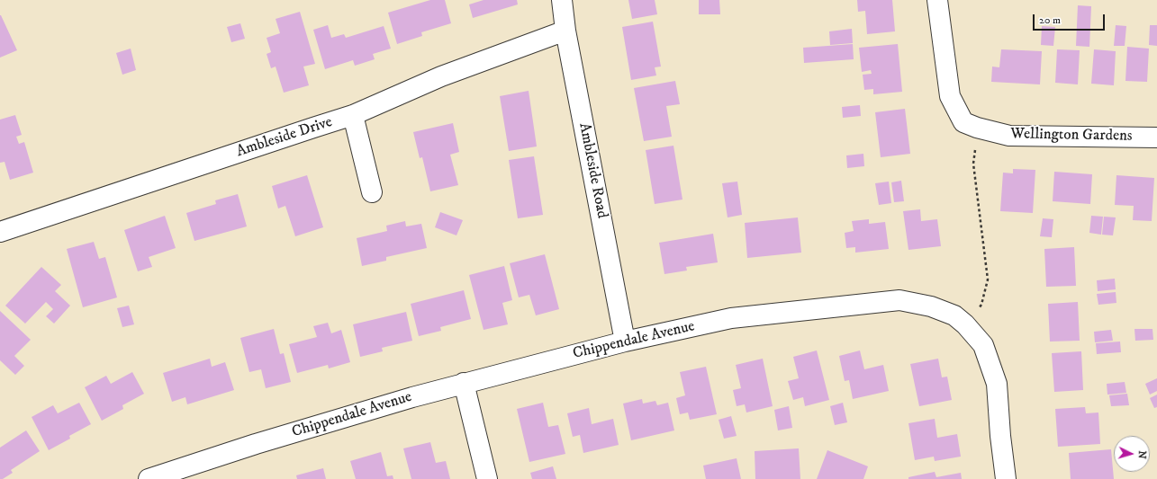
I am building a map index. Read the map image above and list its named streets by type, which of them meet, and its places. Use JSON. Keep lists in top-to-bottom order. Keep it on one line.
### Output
{"streets":{"street":["Wellington Gardens","Ambleside Drive","Ambleside Road","Chippendale Avenue"]},"crossings":[["Ambleside Drive","Ambleside Road"],["Ambleside Road","Chippendale Avenue"]],"scale_bar":"20 m","north":"right"}
